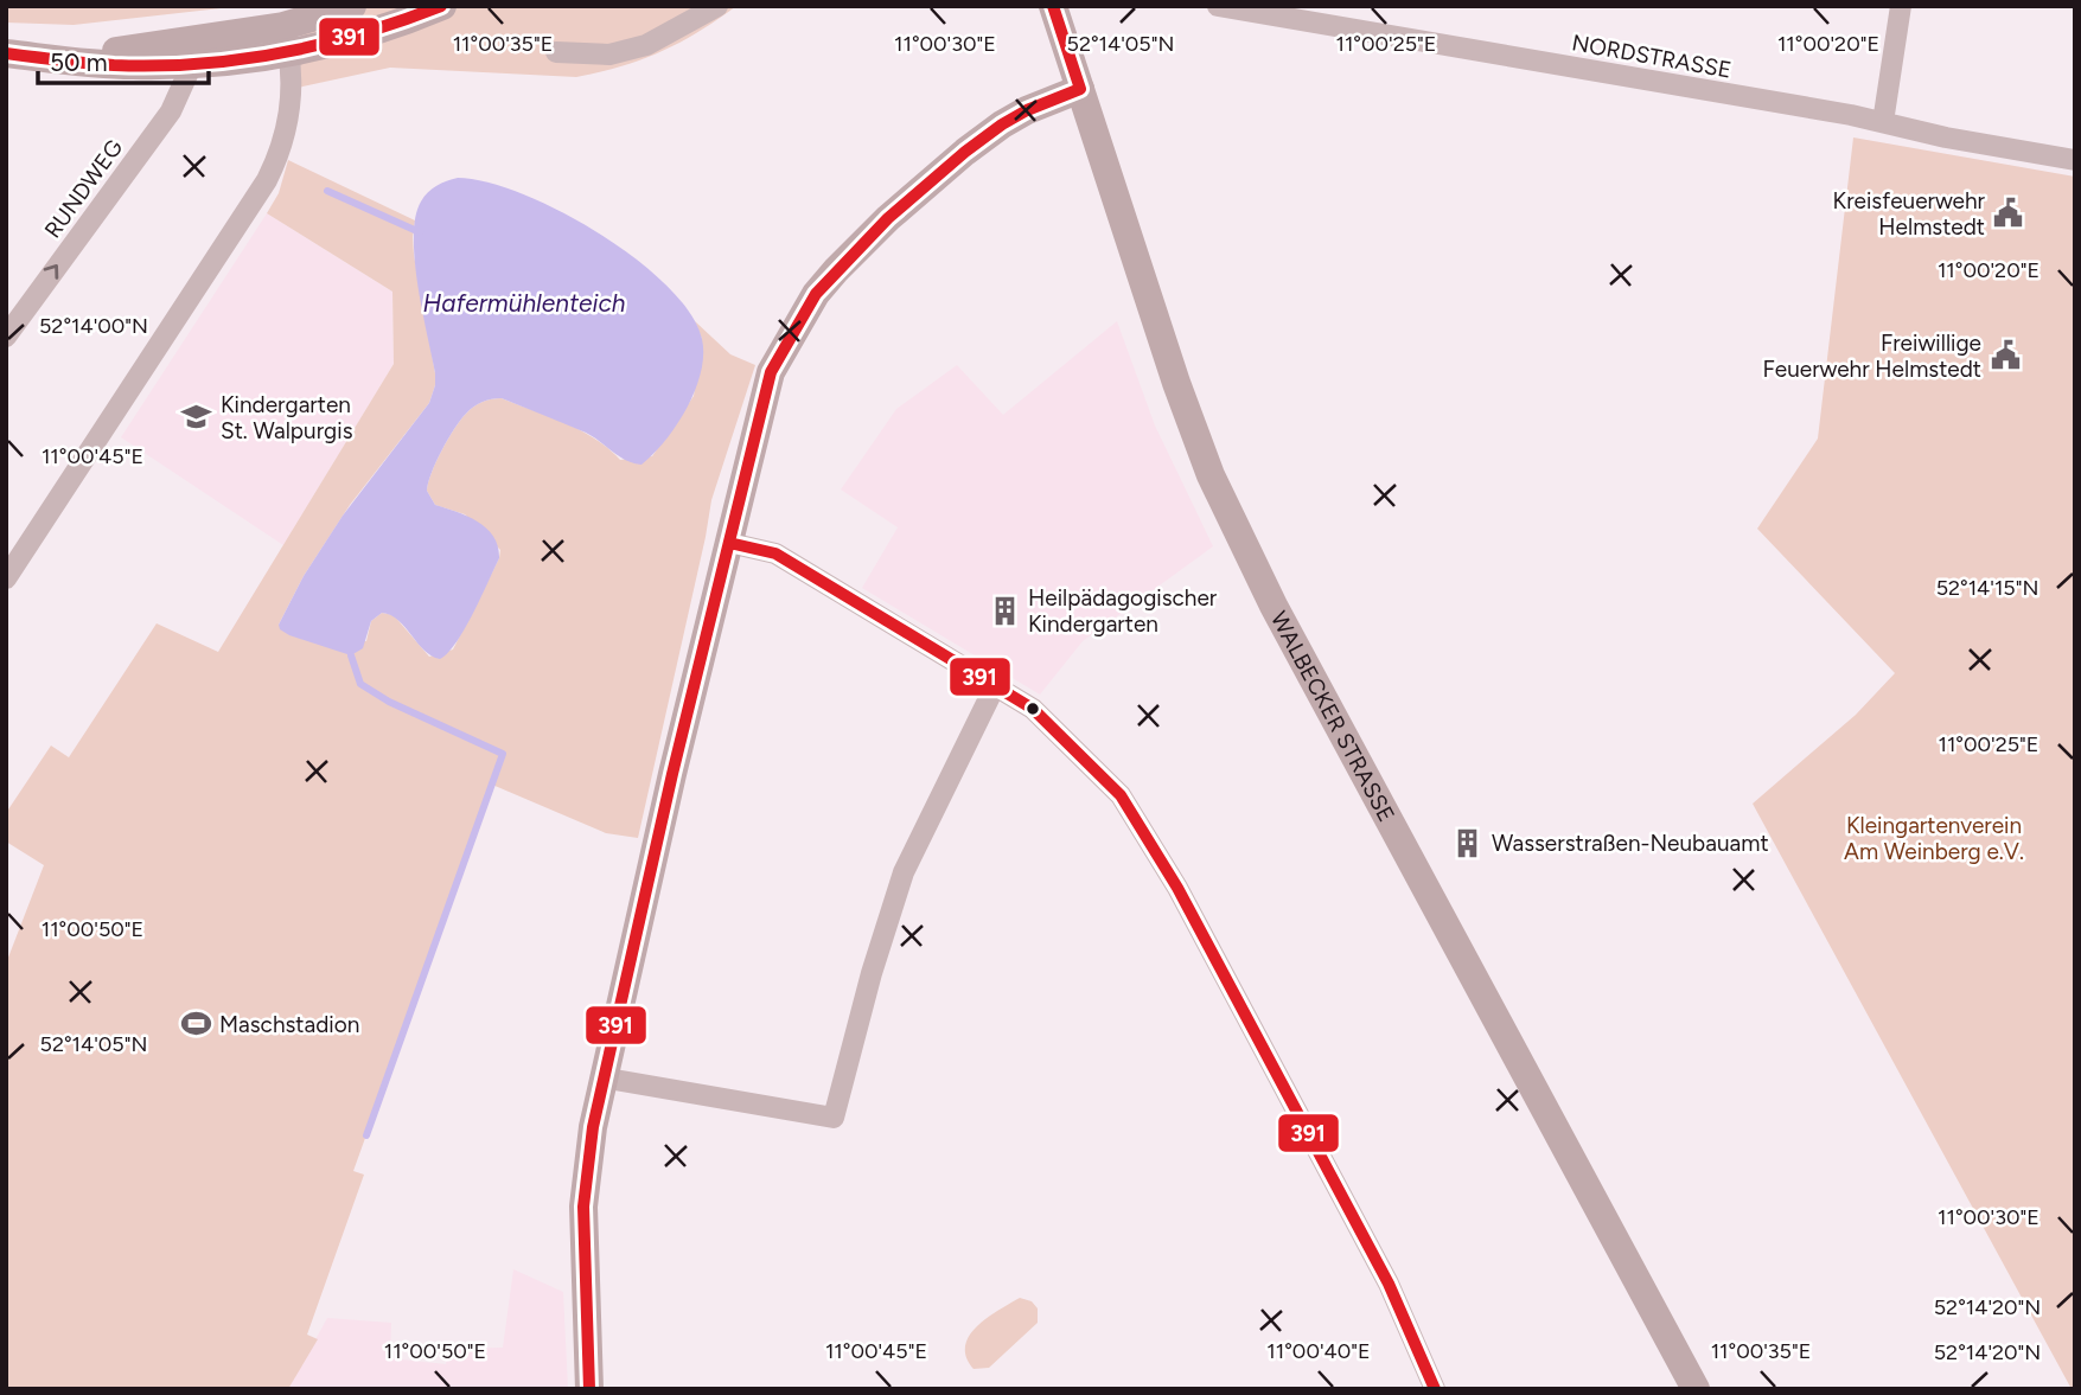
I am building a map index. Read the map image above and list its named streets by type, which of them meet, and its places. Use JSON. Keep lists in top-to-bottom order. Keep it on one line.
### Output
{"streets":{"main road":["WALBECKER STRASSE"],"street":["NORDSTRASSE","RUNDWEG"]},"water":["Hafermühlenteich"],"parks":["Kleingartenverein Am Weinberg e.V."],"places":{"public building":["Kreisfeuerwehr Helmstedt","Freiwillige Feuerwehr Helmstedt"],"school or university":["Kindergarten St. Walpurgis"],"building":["Heilpädagogischer Kindergarten","Wasserstraßen-Neubauamt"],"sports":["Maschstadion"]},"lines":["transit line 391"],"scale_bar":"50 m","coordinates":["52°14'05\"N","11°00'35\"E","11°00'30\"E","11°00'25\"E","11°00'20\"E","52°14'00\"N","11°00'45\"E","52°14'15\"N","11°00'50\"E","52°14'20\"N","11°00'40\"E"]}
